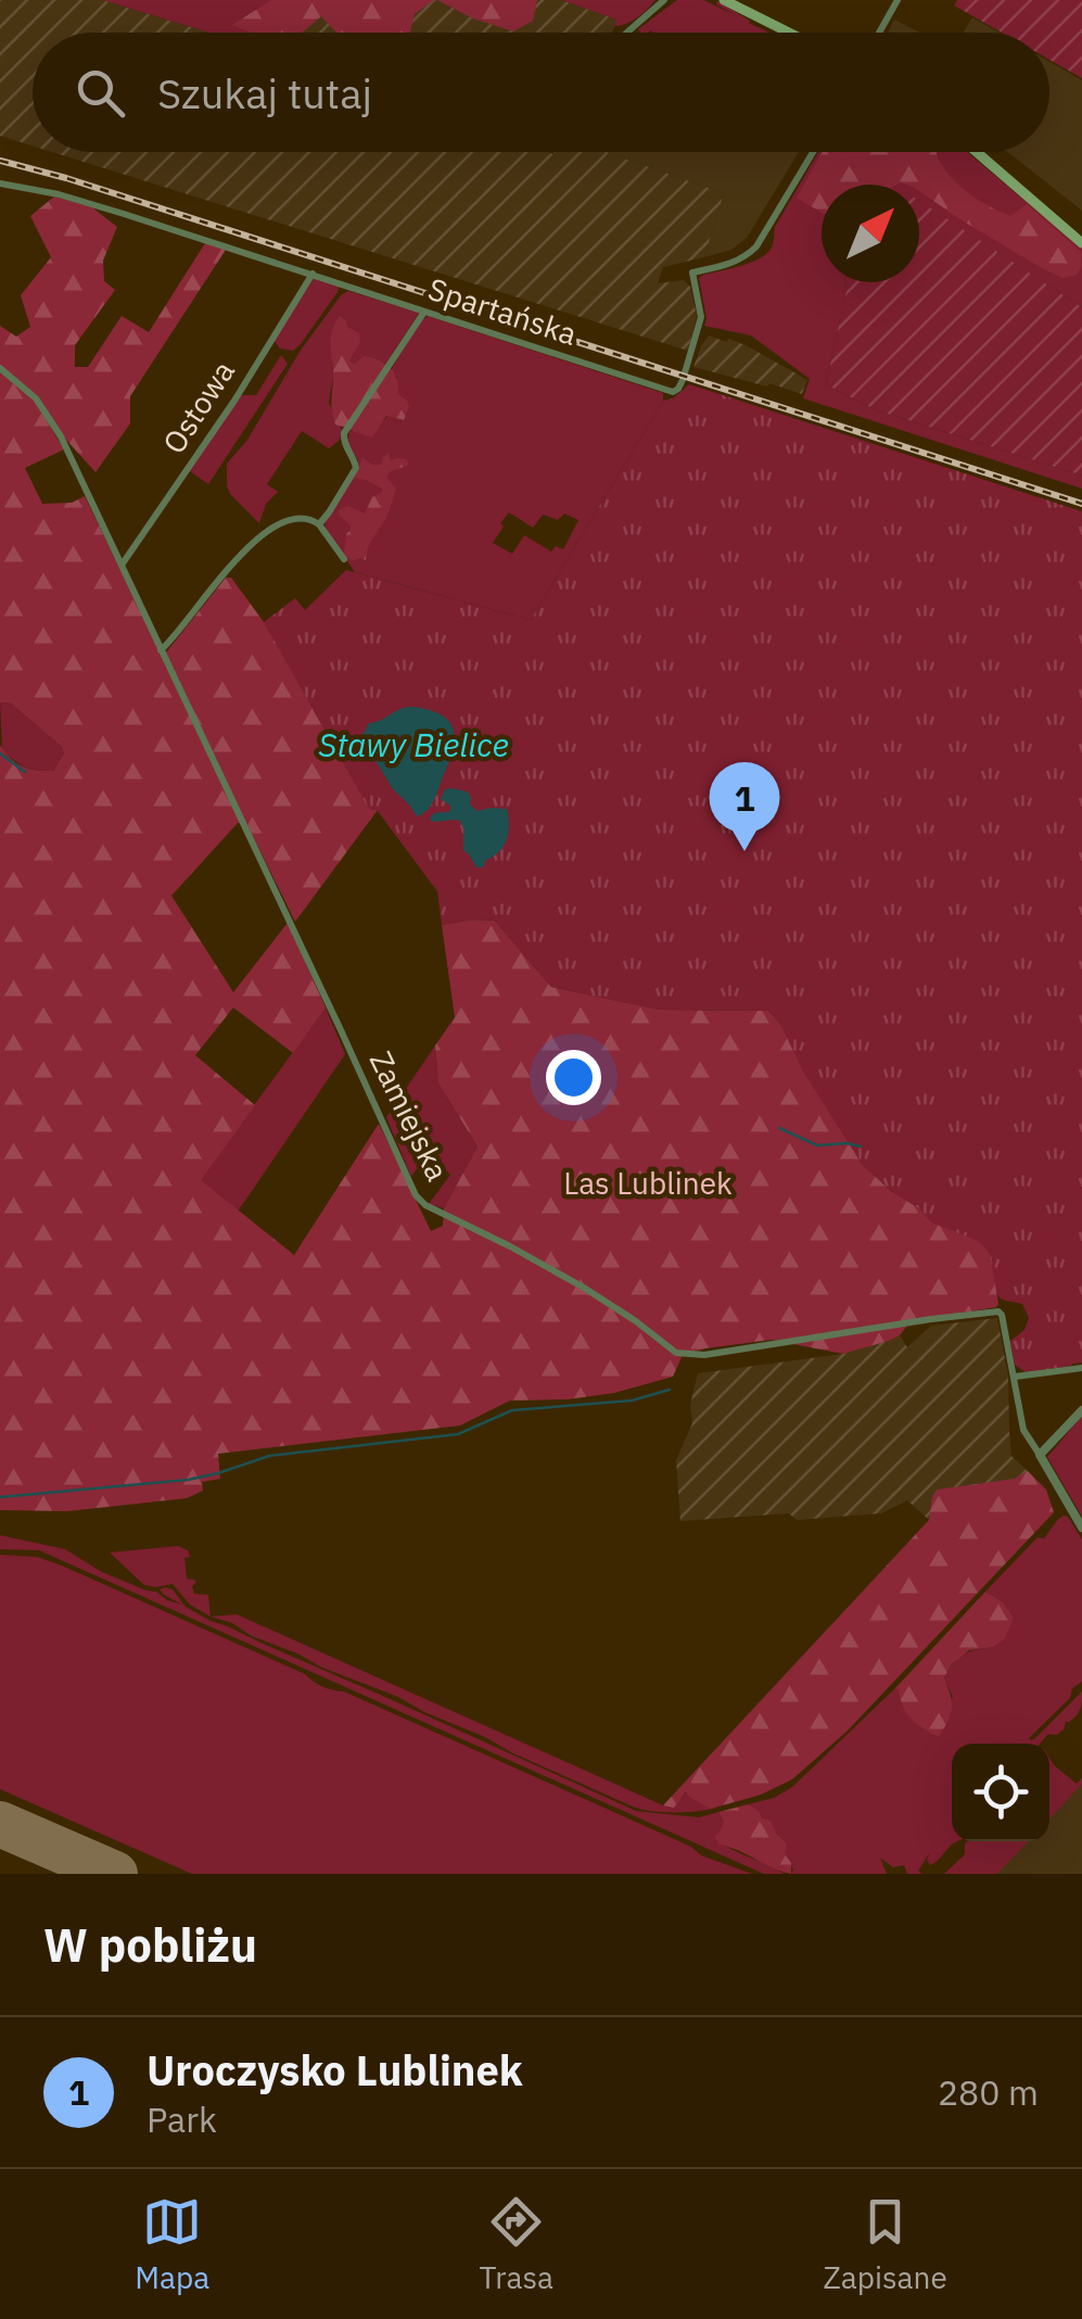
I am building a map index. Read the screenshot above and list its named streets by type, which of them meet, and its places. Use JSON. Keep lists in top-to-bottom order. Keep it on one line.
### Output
{"streets":{"street":["Spartańska","Ostowa","Zamiejska"]},"crossings":[["Spartańska","Ostowa"],["Ostowa","Zamiejska"]],"water":["Stawy Bielice"],"parks":["Las Lublinek"],"north":"top right","page":{"search":"Szukaj tutaj","pins":"1","heading":"W pobliżu","list":[{"mark":"1","name":"Uroczysko Lublinek","note":"Park","value":"280 m"}],"nav":["Mapa","Trasa","Zapisane"]}}
